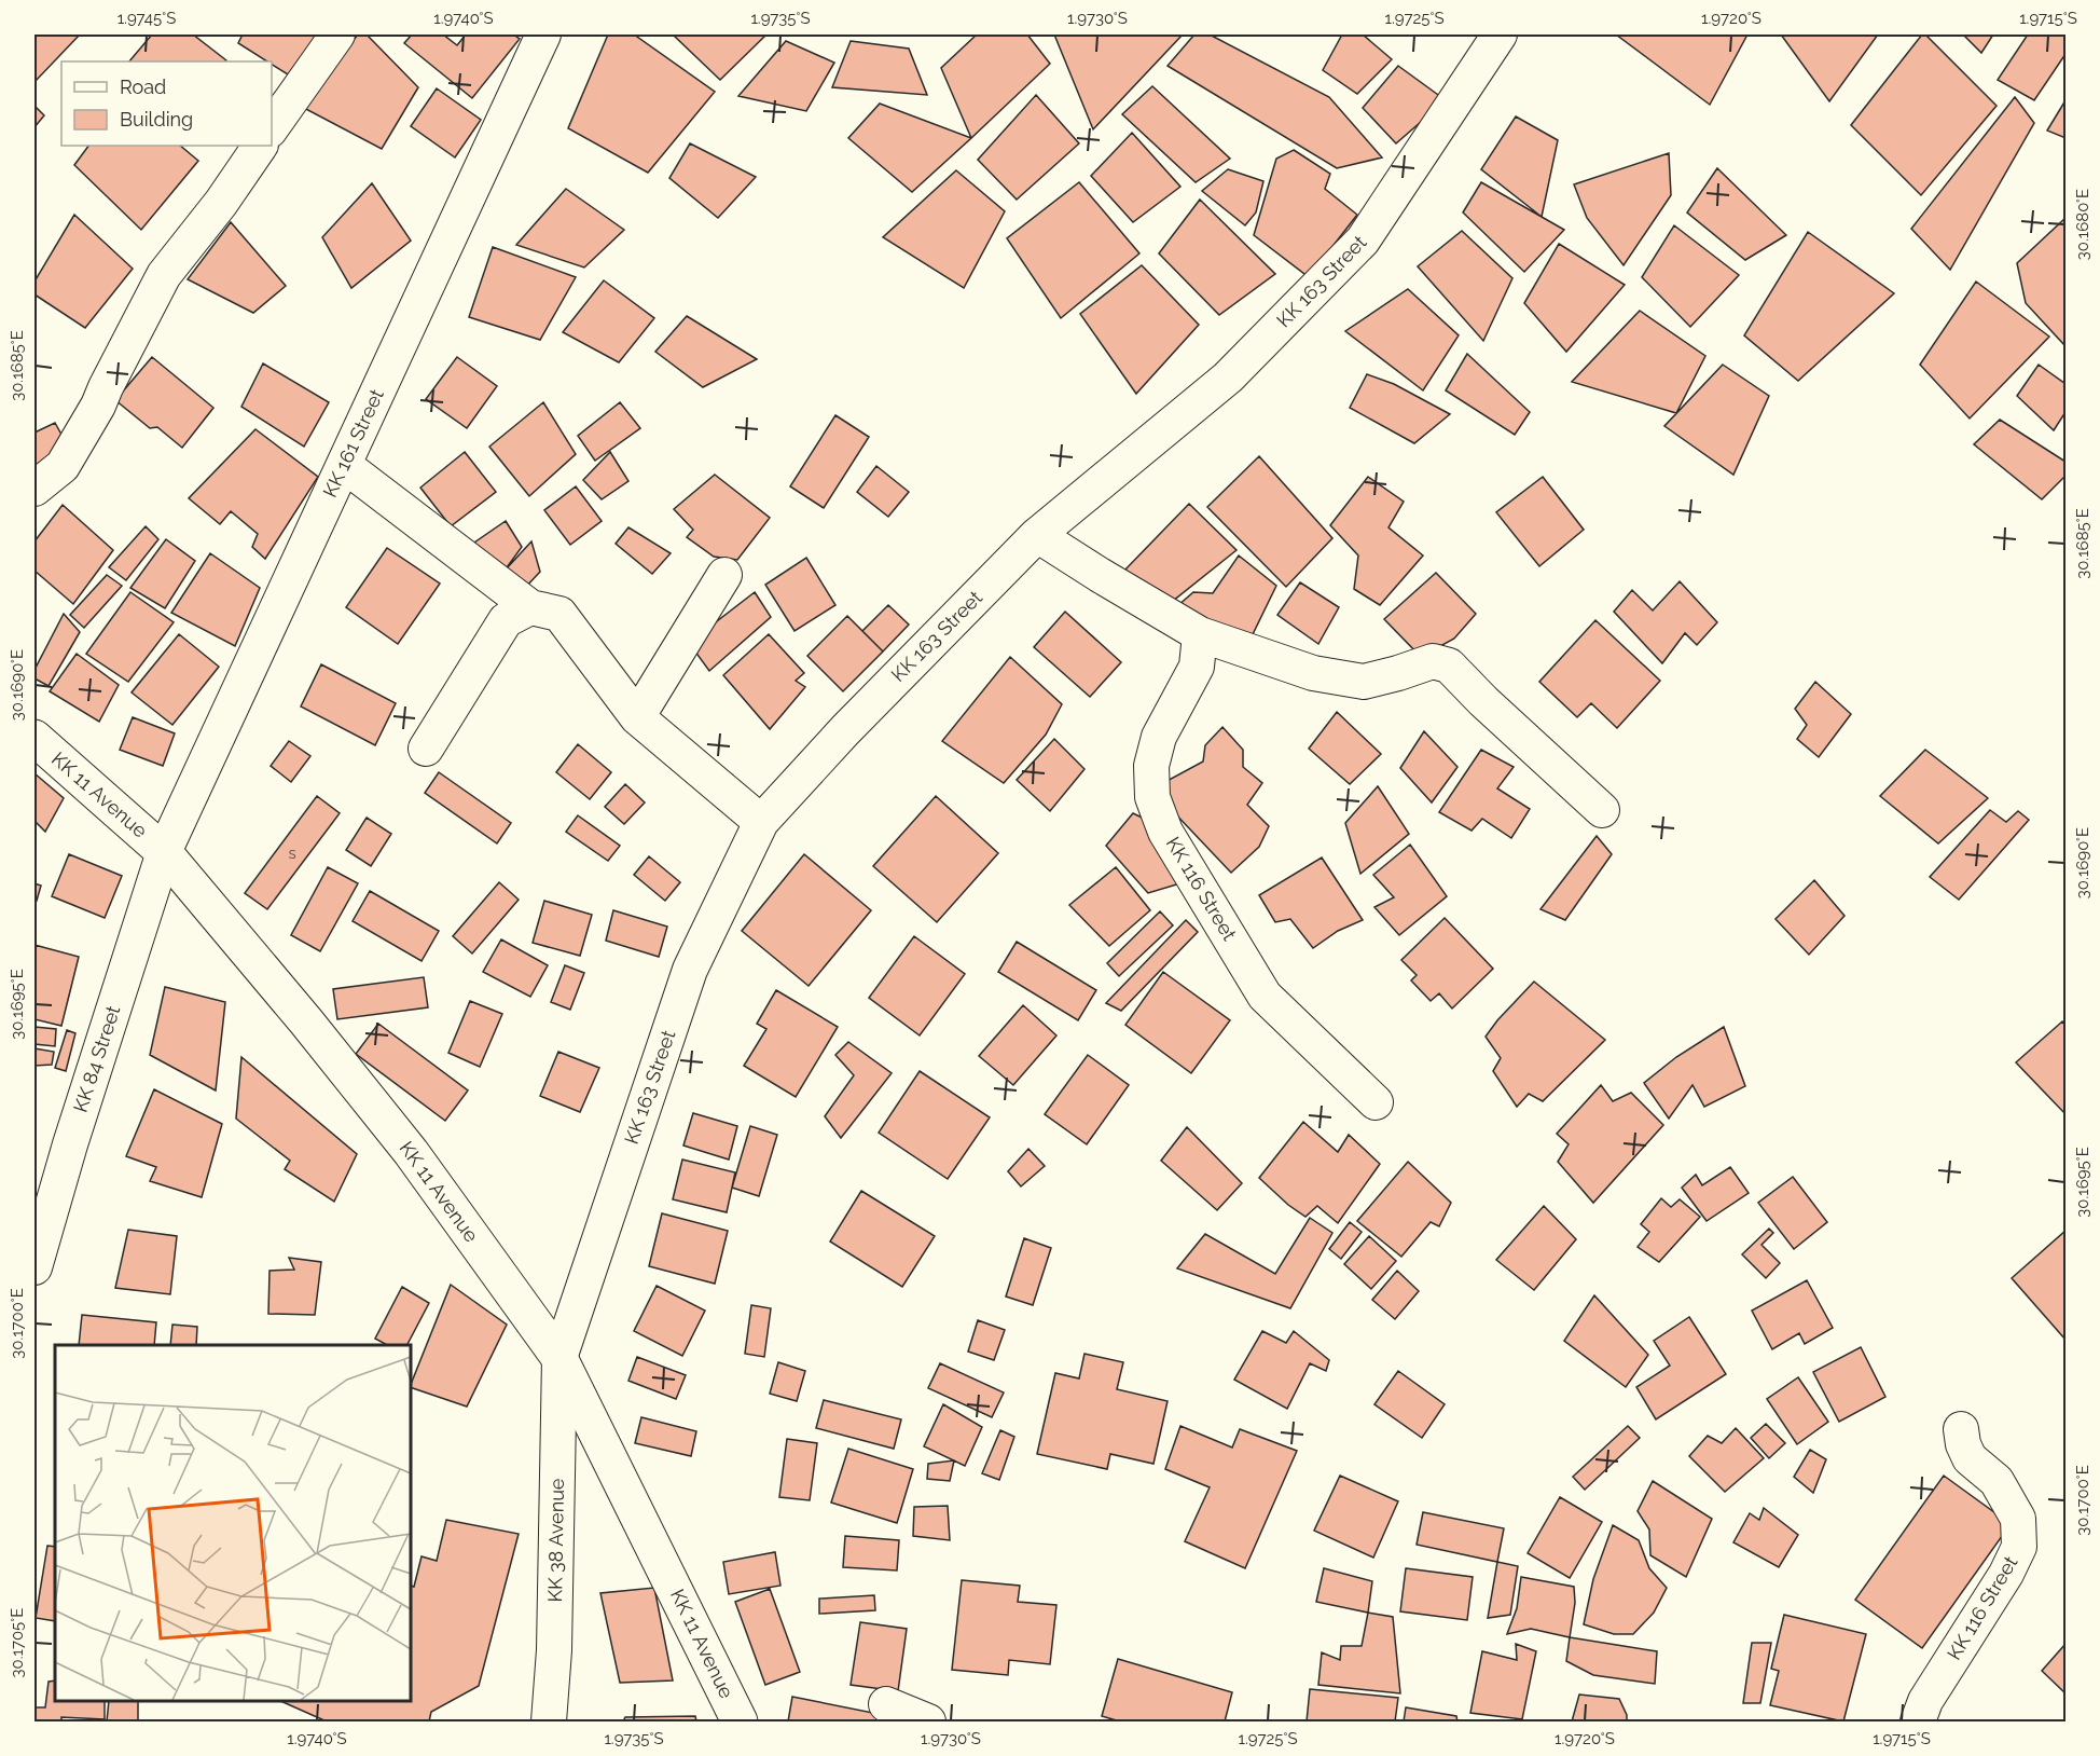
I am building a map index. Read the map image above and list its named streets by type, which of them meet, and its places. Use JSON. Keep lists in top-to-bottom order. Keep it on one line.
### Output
{"streets":{"main road":["KK 11 Avenue"],"street":["KK 163 Street","KK 161 Street","KK 116 Street","KK 84 Street","KK 38 Avenue"]},"crossings":[["KK 163 Street","KK 11 Avenue"],["KK 163 Street","KK 38 Avenue"],["KK 161 Street","KK 11 Avenue"],["KK 161 Street","KK 84 Street"],["KK 11 Avenue","KK 84 Street"],["KK 11 Avenue","KK 38 Avenue"]],"house_numbers":["s"],"legend":["Road","Building"],"coordinates":["1.9745°S","1.9740°S","1.9735°S","1.9730°S","1.9725°S","1.9720°S","1.9715°S","30.1680°E","30.1685°E","30.1690°E","30.1695°E","30.1700°E","30.1705°E"]}
